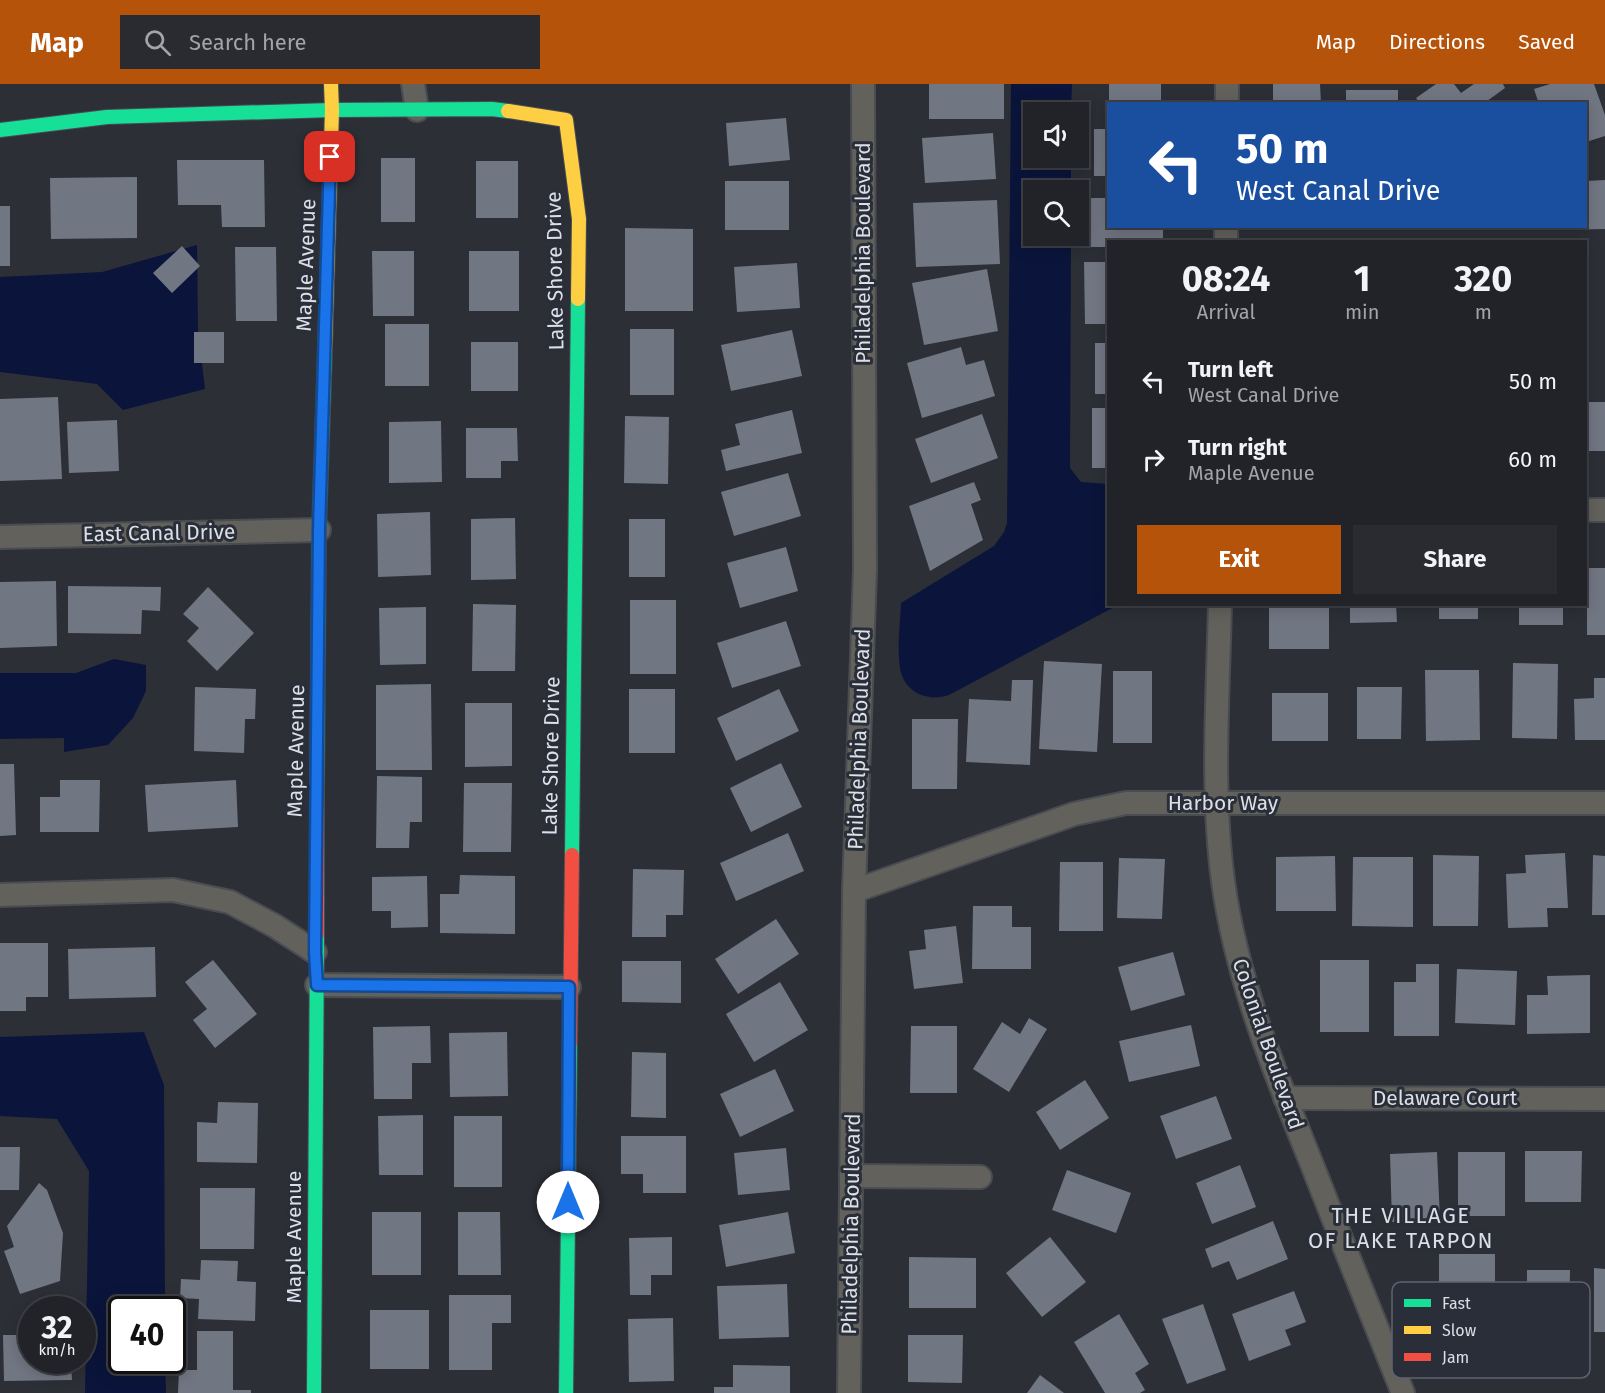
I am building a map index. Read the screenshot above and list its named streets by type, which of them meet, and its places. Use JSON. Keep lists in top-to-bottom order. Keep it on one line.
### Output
{"streets":{"street":["Philadelphia Boulevard","Maple Avenue","Lake Shore Drive","East Canal Drive","Harbor Way","Colonial Boulevard","Delaware Court"]},"crossings":[["Philadelphia Boulevard","Harbor Way"],["Maple Avenue","East Canal Drive"],["Harbor Way","Colonial Boulevard"],["Colonial Boulevard","Delaware Court"]],"districts":["THE VILLAGE OF LAKE TARPON"],"legend":["Fast","Slow","Jam"],"page":{"header":"Map","search":"Search here","nav":["Map","Directions","Saved"],"turn":["50 m","West Canal Drive"],"eta":["08:24","Arrival","1","min","320","m"],"list":[{"name":"Turn left","note":"West Canal Drive","value":"50 m"},{"name":"Turn right","note":"Maple Avenue","value":"60 m"}],"buttons":["Exit","Share"],"speed":"32 km/h","limit":"40"}}
